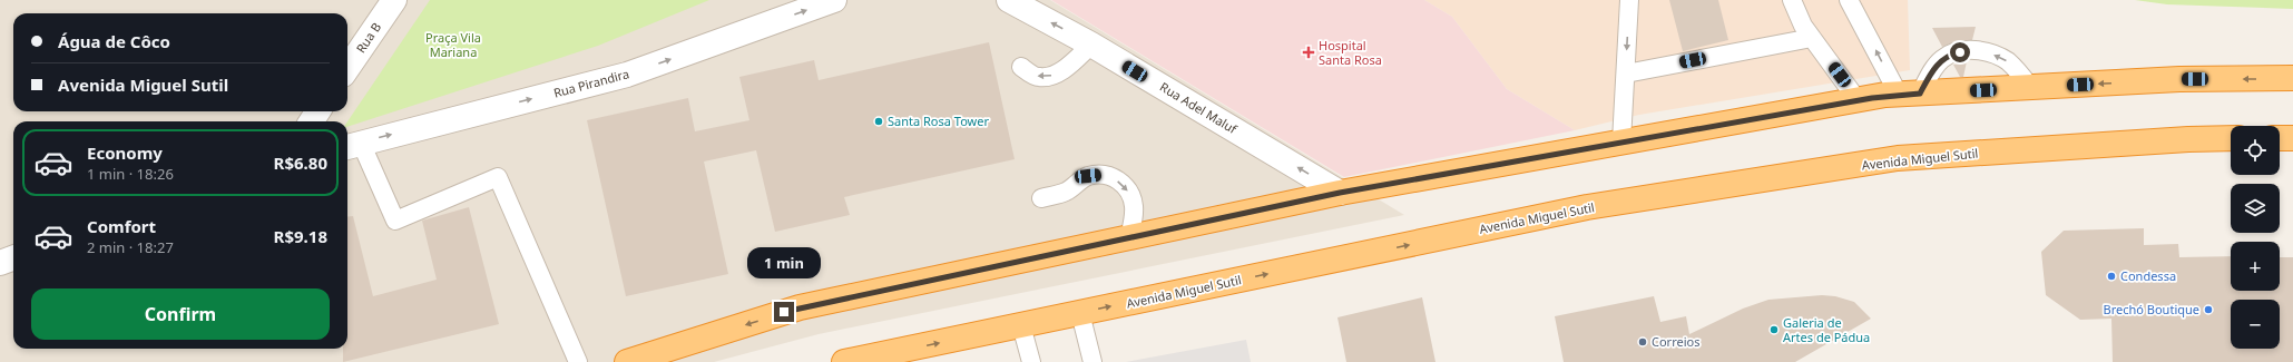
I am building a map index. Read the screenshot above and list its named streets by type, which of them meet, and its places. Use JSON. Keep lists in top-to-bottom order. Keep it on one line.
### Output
{"streets":{"highway":["Avenida Miguel Sutil"],"street":["Rua B","Rua Pirandira","Rua Adel Maluf"]},"one_way":["Rua Pirandira","Rua Adel Maluf"],"parks":["Praça Vila Mariana"],"places":{"health":["Hospital Santa Rosa"],"other":["Santa Rosa Tower","Condessa","Brechó Boutique","Galeria de Artes de Pádua","Correios"]},"page":{"banner":["Água de Côco","Avenida Miguel Sutil"],"map_buttons":["+","−"],"list":[{"name":"Economy","note":"1 min · 18:26","value":"R$6.80"},{"name":"Comfort","note":"2 min · 18:27","value":"R$9.18"}],"bubble":"1 min","buttons":"Confirm"}}
